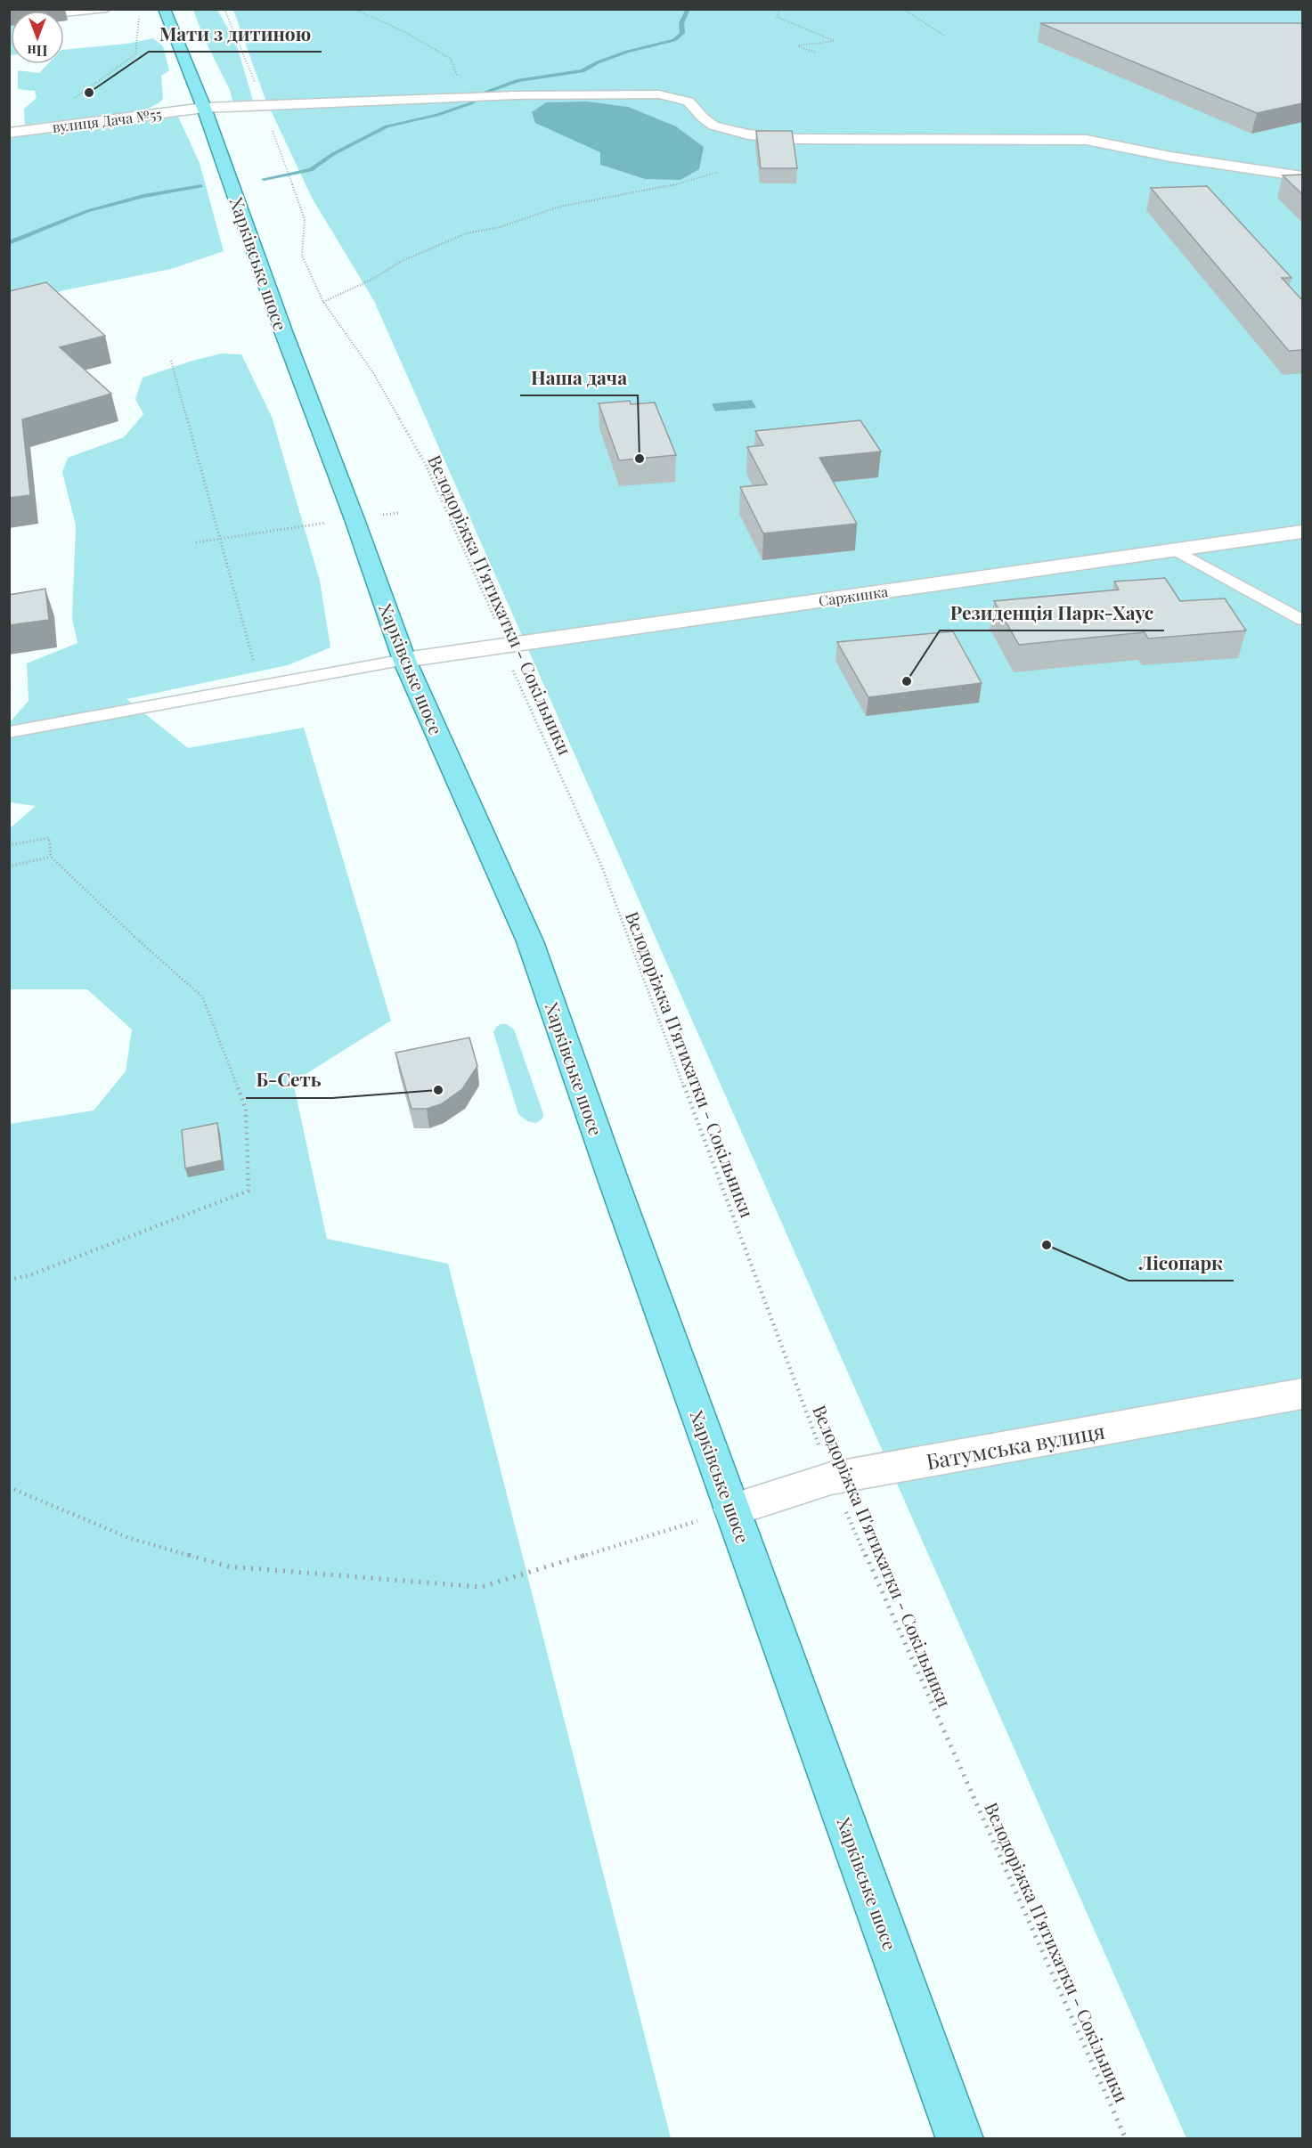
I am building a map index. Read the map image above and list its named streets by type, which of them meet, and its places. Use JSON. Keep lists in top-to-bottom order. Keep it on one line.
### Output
{"streets":{"main road":["Харківське шосе"],"street":["вулиця Дача №55","Саржинка","Батумська вулиця"],"path":["Велодоріжка П'ятихатки - Сокільники"]},"crossings":[["вулиця Дача №55","Харківське шосе"],["вулиця Дача №55","Велодоріжка П'ятихатки - Сокільники"],["Харківське шосе","Саржинка"],["Харківське шосе","Батумська вулиця"],["Саржинка","Велодоріжка П'ятихатки - Сокільники"],["Велодоріжка П'ятихатки - Сокільники","Батумська вулиця"]],"places":["Мати з дитиною","Наша дача","Резиденція Парк-Хаус","Б-Сеть","Лісопарк"],"north":"bottom"}
